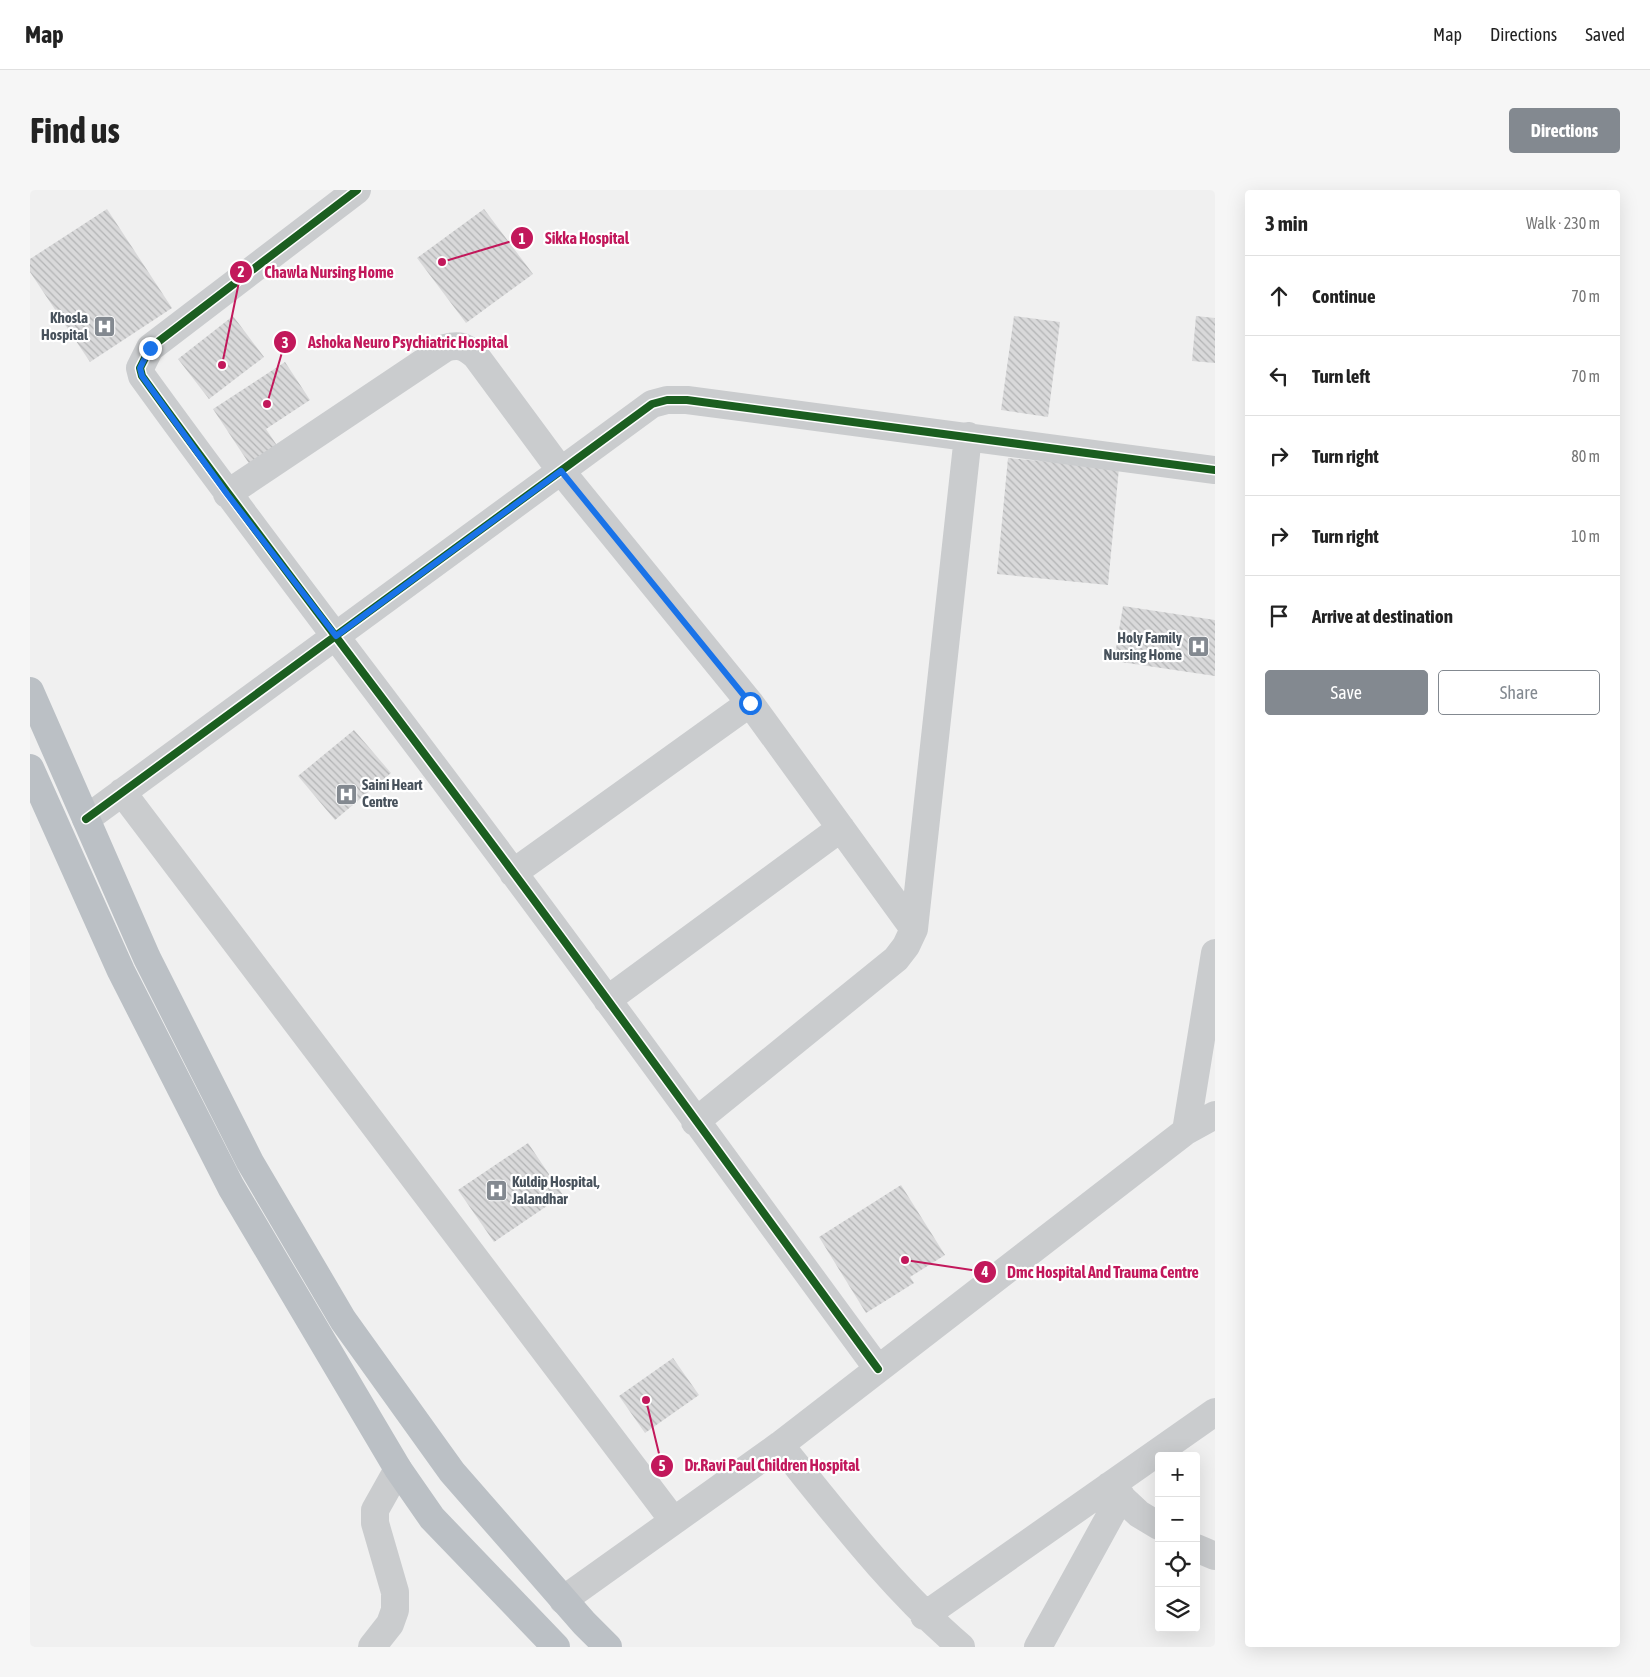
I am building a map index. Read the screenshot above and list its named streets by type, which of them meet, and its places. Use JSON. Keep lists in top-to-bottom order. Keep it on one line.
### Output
{"places":{"other":["Sikka Hospital","Chawla Nursing Home","Ashoka Neuro Psychiatric Hospital","Dmc Hospital And Trauma Centre","Dr.Ravi Paul Children Hospital"],"hospital":["Khosla Hospital","Holy Family Nursing Home","Saini Heart Centre","Kuldip Hospital, Jalandhar"]},"page":{"header":"Map","nav":["Map","Directions","Saved"],"buttons":["Directions",["Save","Share"]],"title":"Find us","heading":["3 min","Walk · 230 m"],"list":[["Continue","70 m"],["Turn left","70 m"],["Turn right","80 m"],["Turn right","10 m"],"Arrive at destination"],"map_buttons":["+","−"]}}
